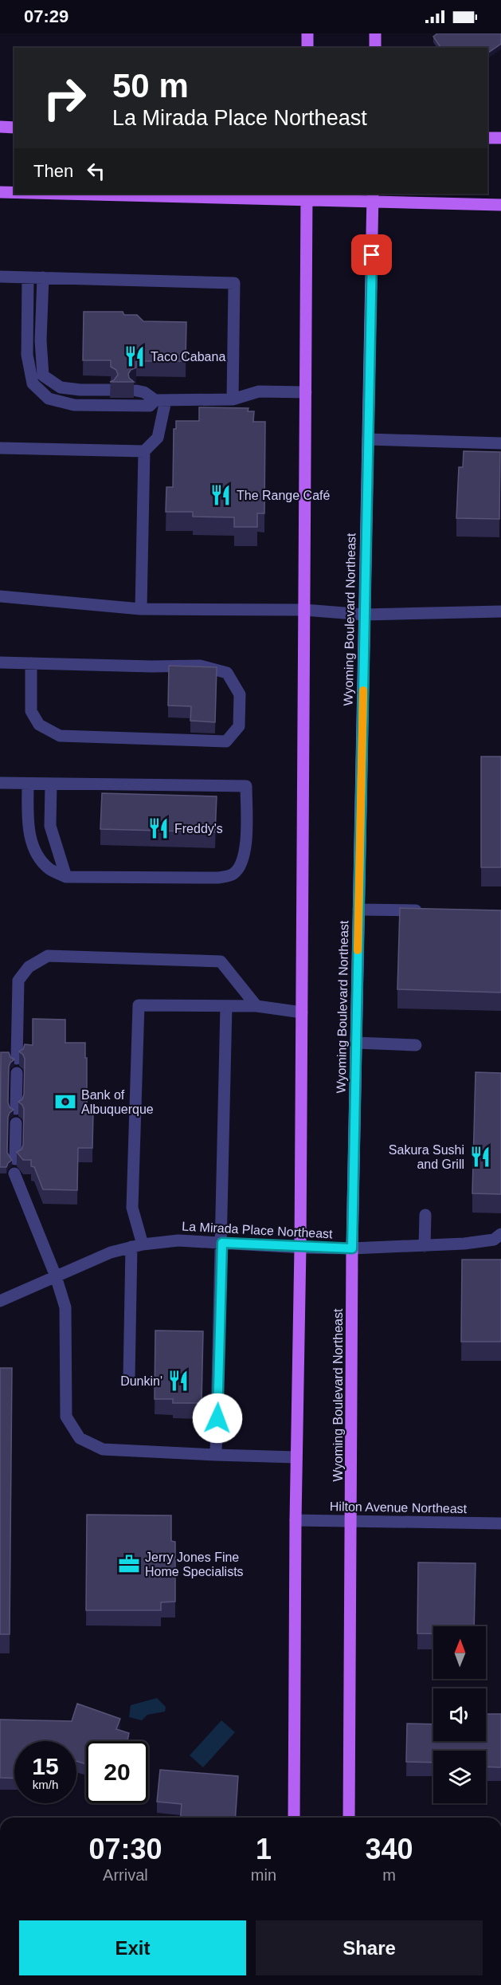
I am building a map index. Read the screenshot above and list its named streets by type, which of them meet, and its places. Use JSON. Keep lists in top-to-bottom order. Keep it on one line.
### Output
{"streets":{"main road":["Wyoming Boulevard Northeast"],"street":["La Mirada Place Northeast","Hilton Avenue Northeast"]},"crossings":[["Wyoming Boulevard Northeast","La Mirada Place Northeast"],["Wyoming Boulevard Northeast","Hilton Avenue Northeast"]],"places":{"restaurant":["Taco Cabana","The Range Café","Freddy's","Sakura Sushi and Grill","Dunkin'"],"bank":["Bank of Albuquerque"],"office":["Jerry Jones Fine Home Specialists"]},"north":"top","page":{"status":"07:29","turn":["50 m","La Mirada Place Northeast"],"then":"Then","speed":"15 km/h","limit":"20","eta":["07:30","Arrival","1","min","340","m"],"buttons":["Exit","Share"]}}
